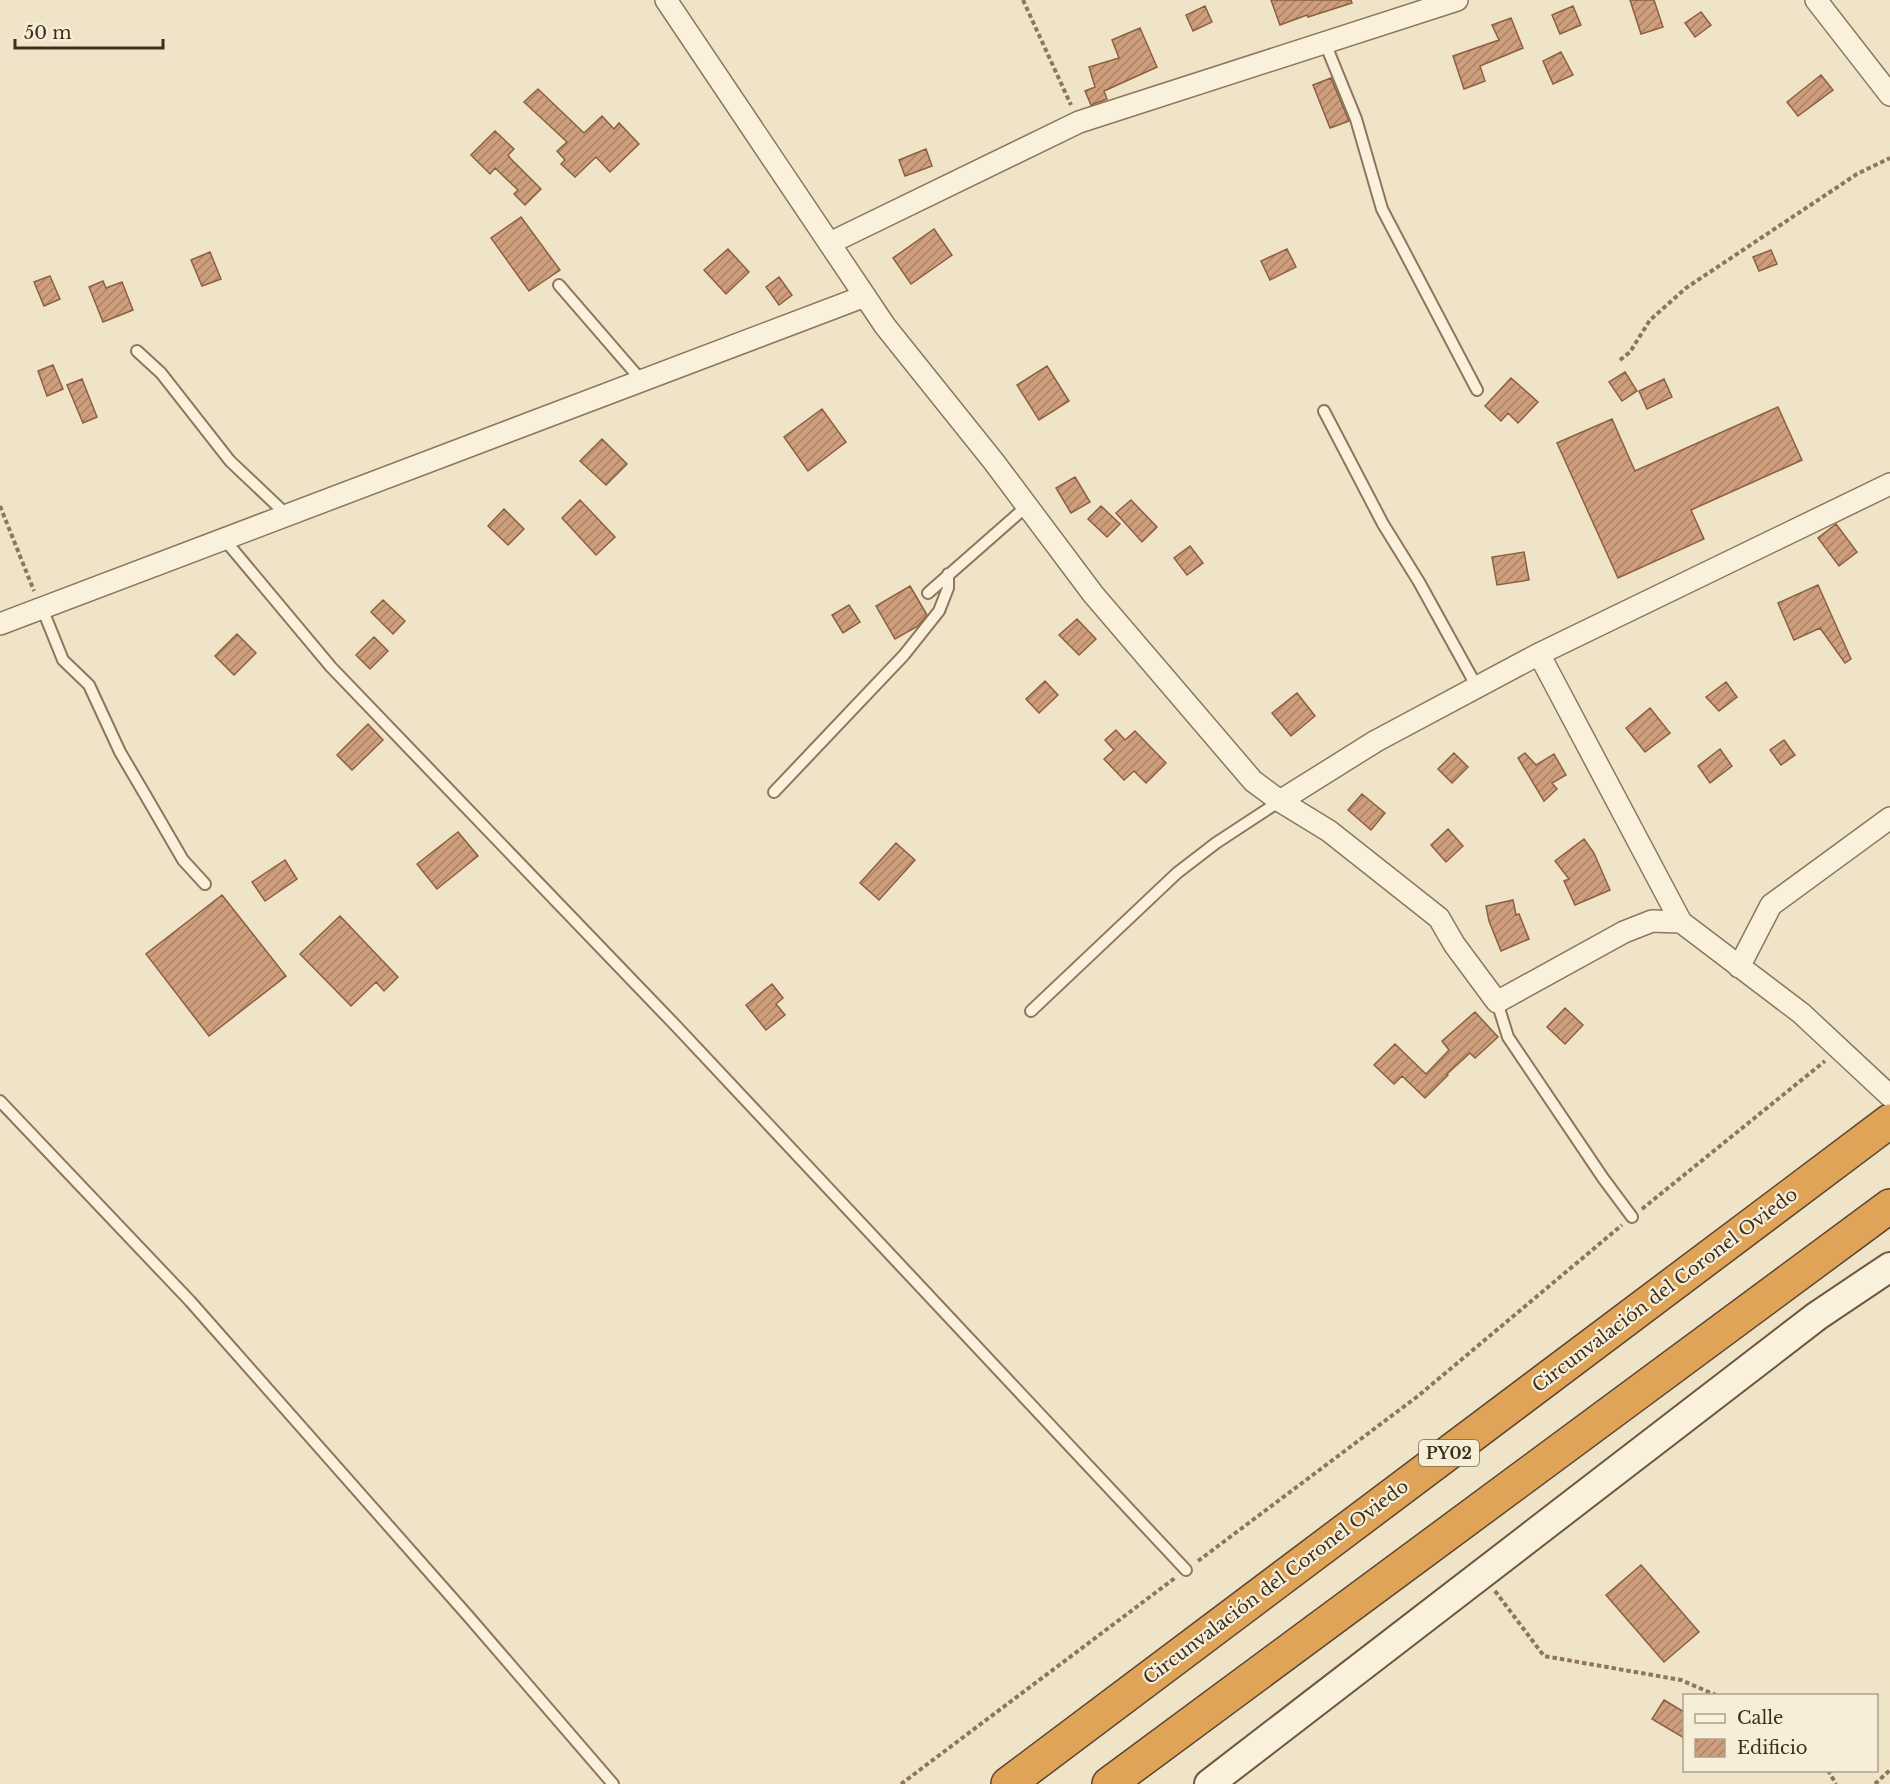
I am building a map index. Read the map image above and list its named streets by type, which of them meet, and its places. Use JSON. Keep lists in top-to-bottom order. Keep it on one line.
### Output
{"streets":{"highway":["Circunvalación del Coronel Oviedo","PY02"]},"legend":["Calle","Edificio"],"scale_bar":"50 m"}
